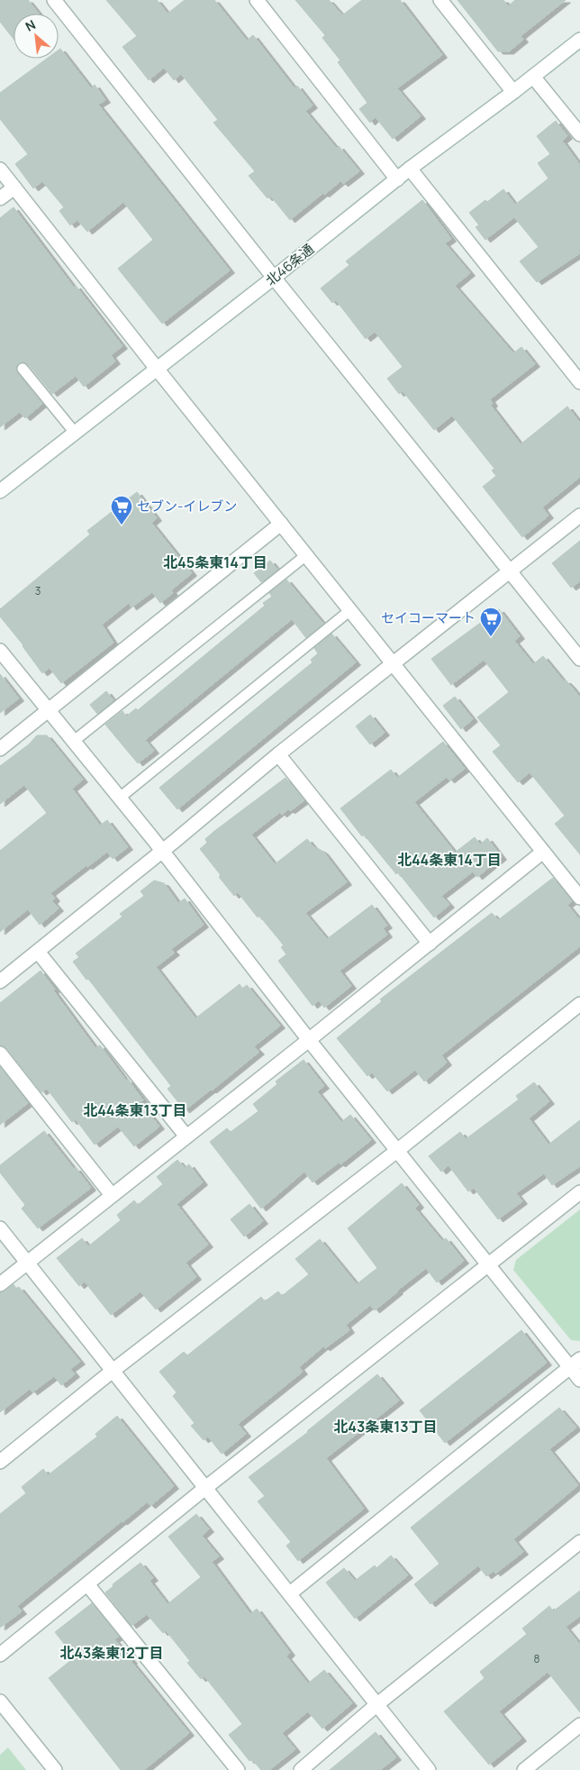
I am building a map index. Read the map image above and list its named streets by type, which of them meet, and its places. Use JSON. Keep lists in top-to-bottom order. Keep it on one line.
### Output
{"streets":{"street":["北46条通"]},"districts":["北45条東14丁目","北44条東14丁目","北44条東13丁目","北43条東13丁目","北43条東12丁目"],"places":{"supermarket":["セブン-イレブン","セイコーマート"]},"house_numbers":["3","8"],"north":"top left"}
